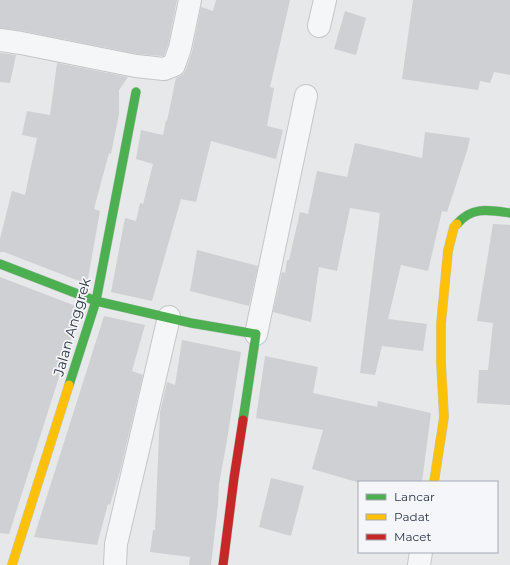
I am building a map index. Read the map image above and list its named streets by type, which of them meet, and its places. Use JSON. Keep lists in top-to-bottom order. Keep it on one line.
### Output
{"streets":{"street":["Jalan Anggrek"]},"legend":["Lancar","Padat","Macet"]}
